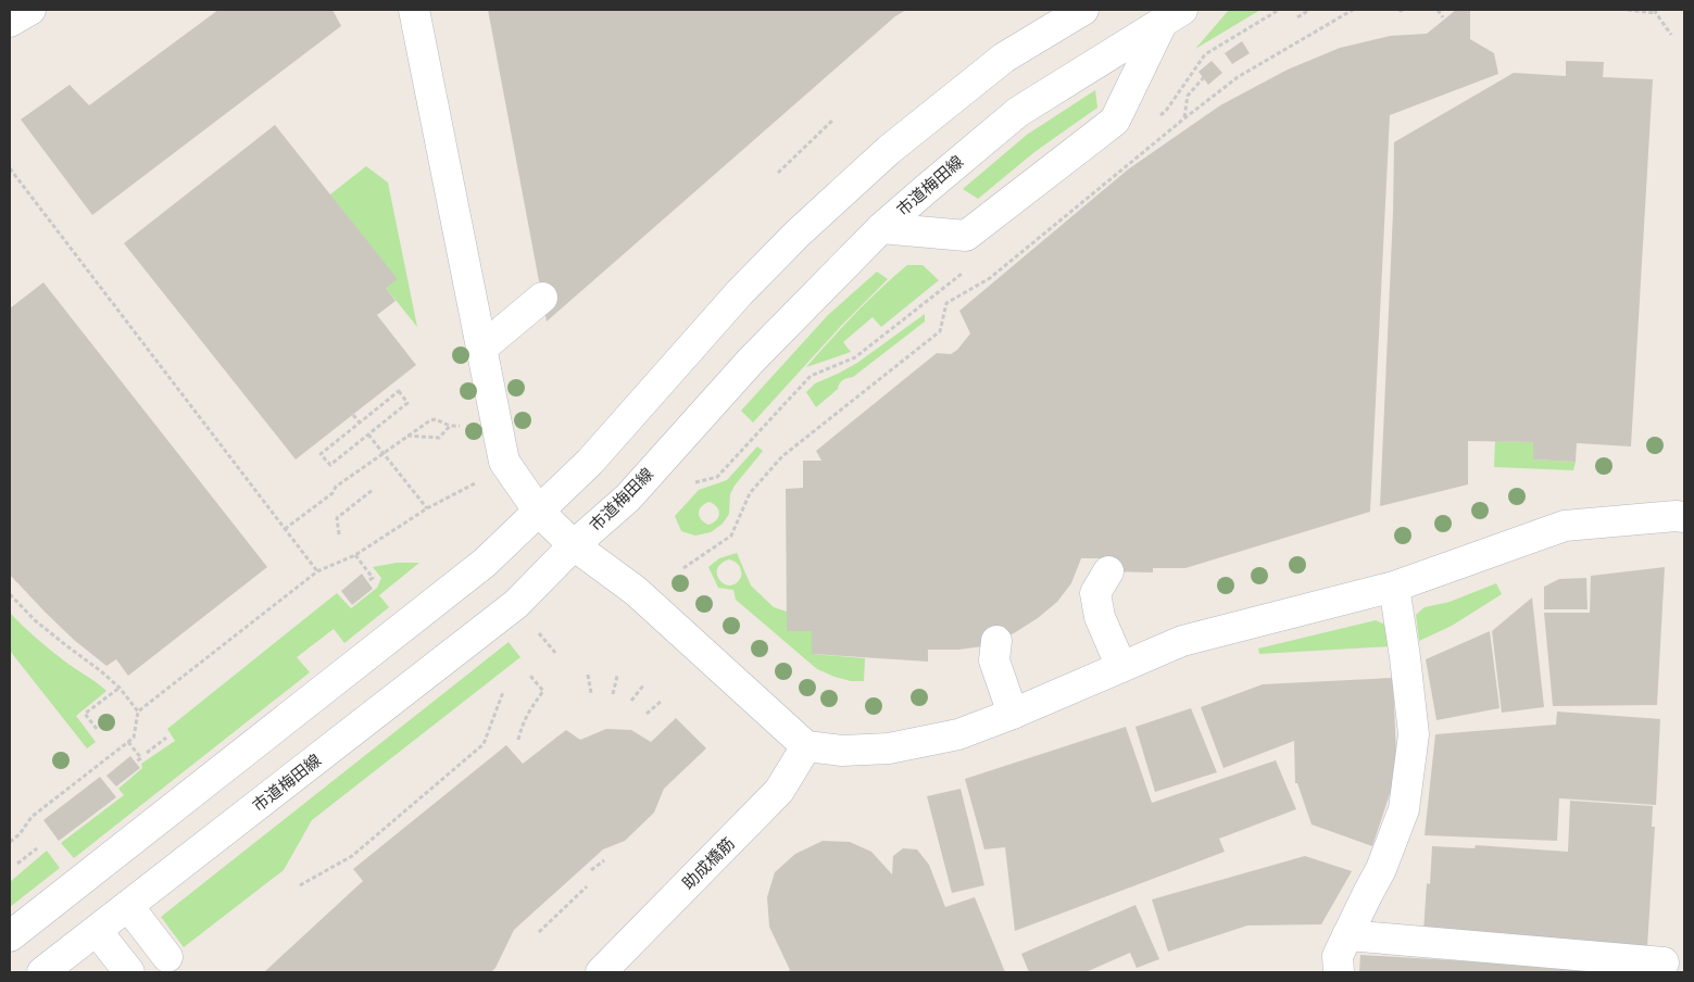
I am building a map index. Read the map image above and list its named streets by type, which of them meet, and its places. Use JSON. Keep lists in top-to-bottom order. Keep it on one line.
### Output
{"streets":{"street":["市道梅田線","助成橋筋"]}}
